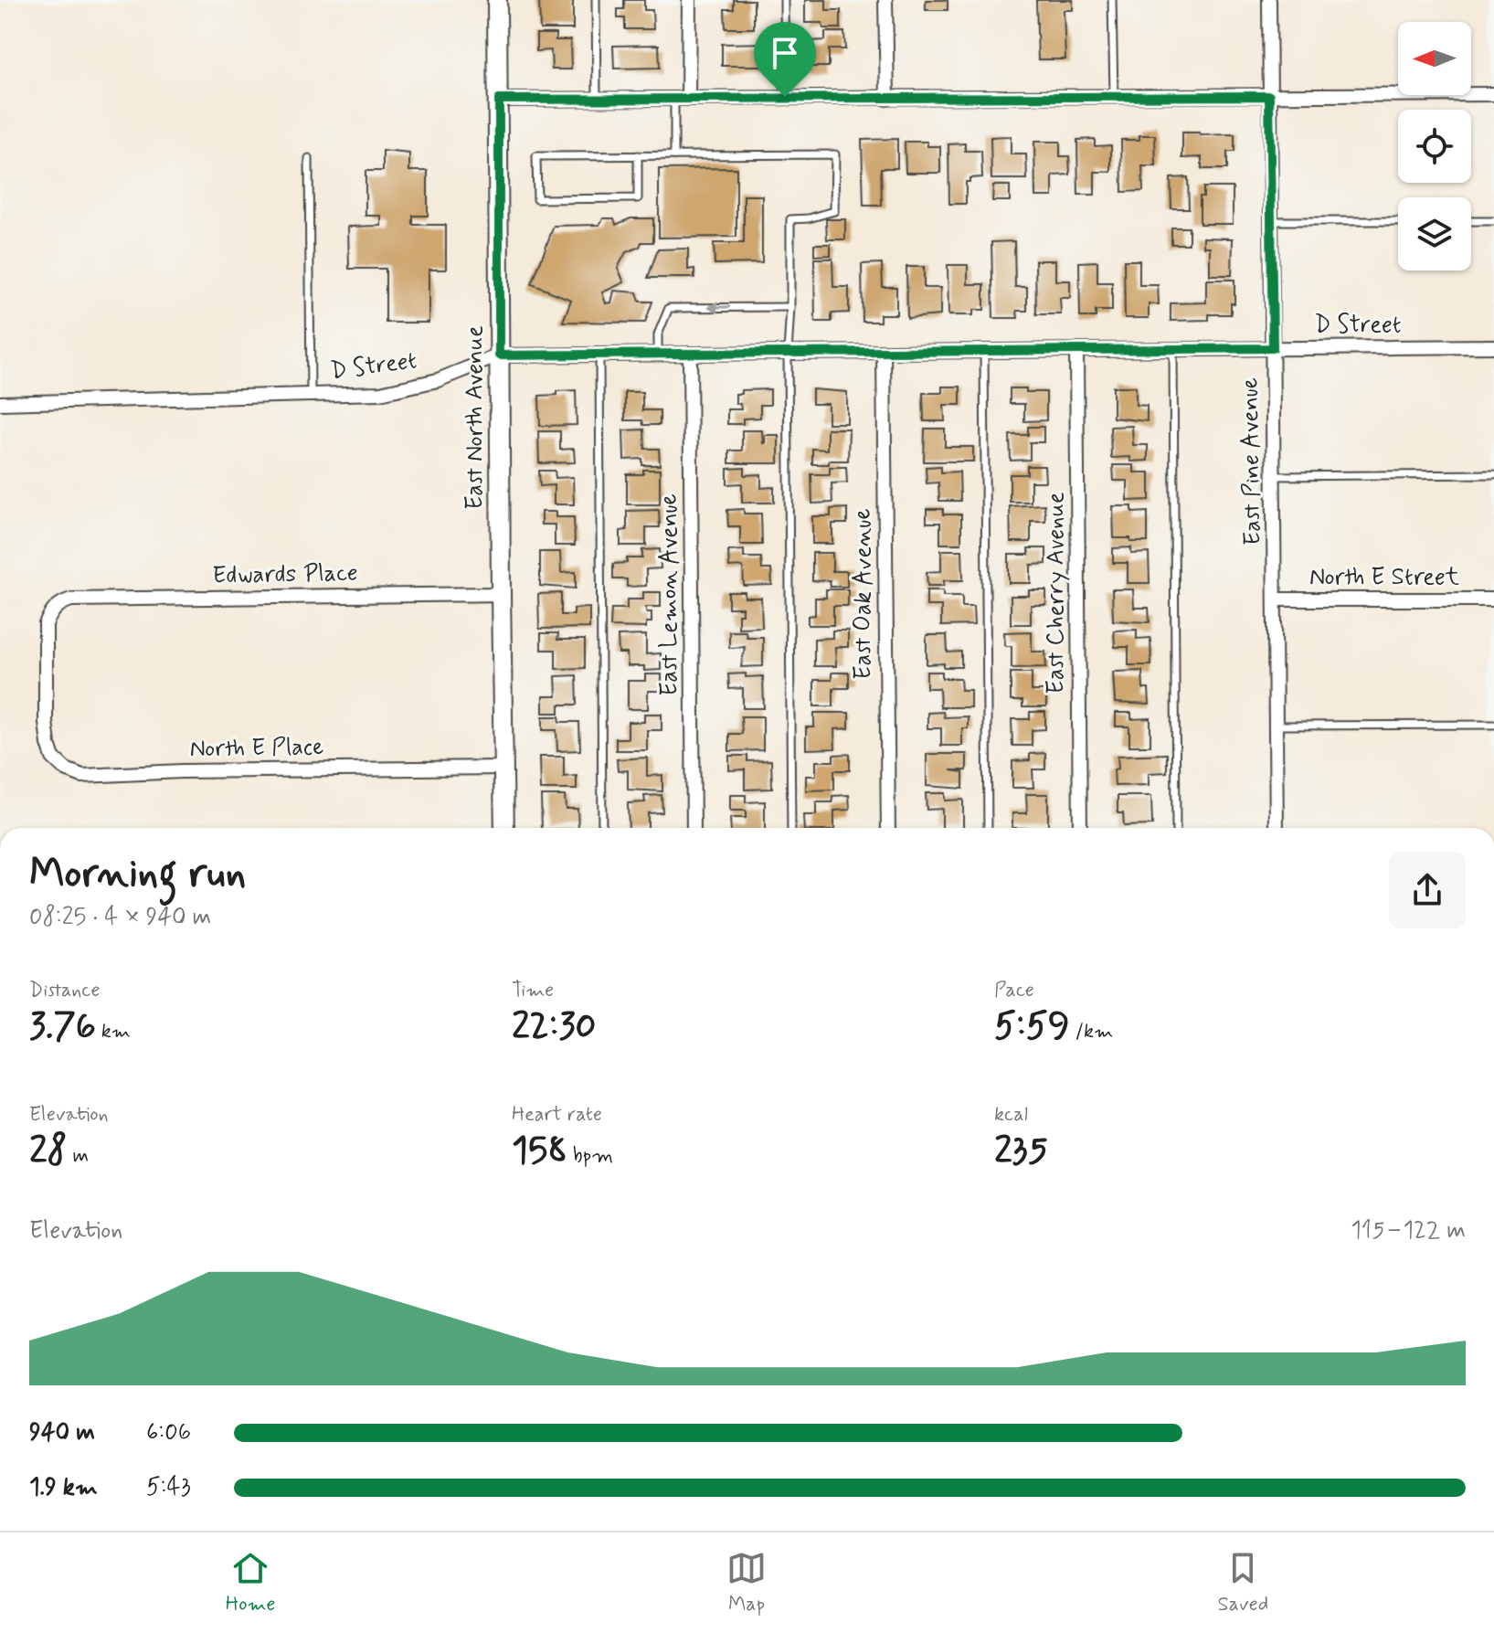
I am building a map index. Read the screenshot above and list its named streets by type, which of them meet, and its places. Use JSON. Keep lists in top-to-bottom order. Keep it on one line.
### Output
{"streets":{"street":["D Street","East North Avenue","East Pine Avenue","Edwards Place","North E Street","East Cherry Avenue","East Oak Avenue","East Lemon Avenue","North E Place"]},"crossings":[["D Street","East North Avenue"],["D Street","East Pine Avenue"],["D Street","East Cherry Avenue"],["D Street","East Oak Avenue"],["D Street","East Lemon Avenue"],["East North Avenue","Edwards Place"],["East North Avenue","North E Place"],["East Pine Avenue","North E Street"],["Edwards Place","North E Place"]],"north":"left","page":{"heading":["Morning run","08:25 · 4 × 940 m"],"stats":[["Distance","3.76 km"],["Time","22:30"],["Pace","5:59 /km"],["Elevation","28 m"],["Heart rate","158 bpm"],["kcal","235"]],"chart":["Elevation","115–122 m"],"list":[{"name":"940 m","note":"6:06"},{"name":"1.9 km","note":"5:43"}],"tabs":["Home","Map","Saved"]}}
